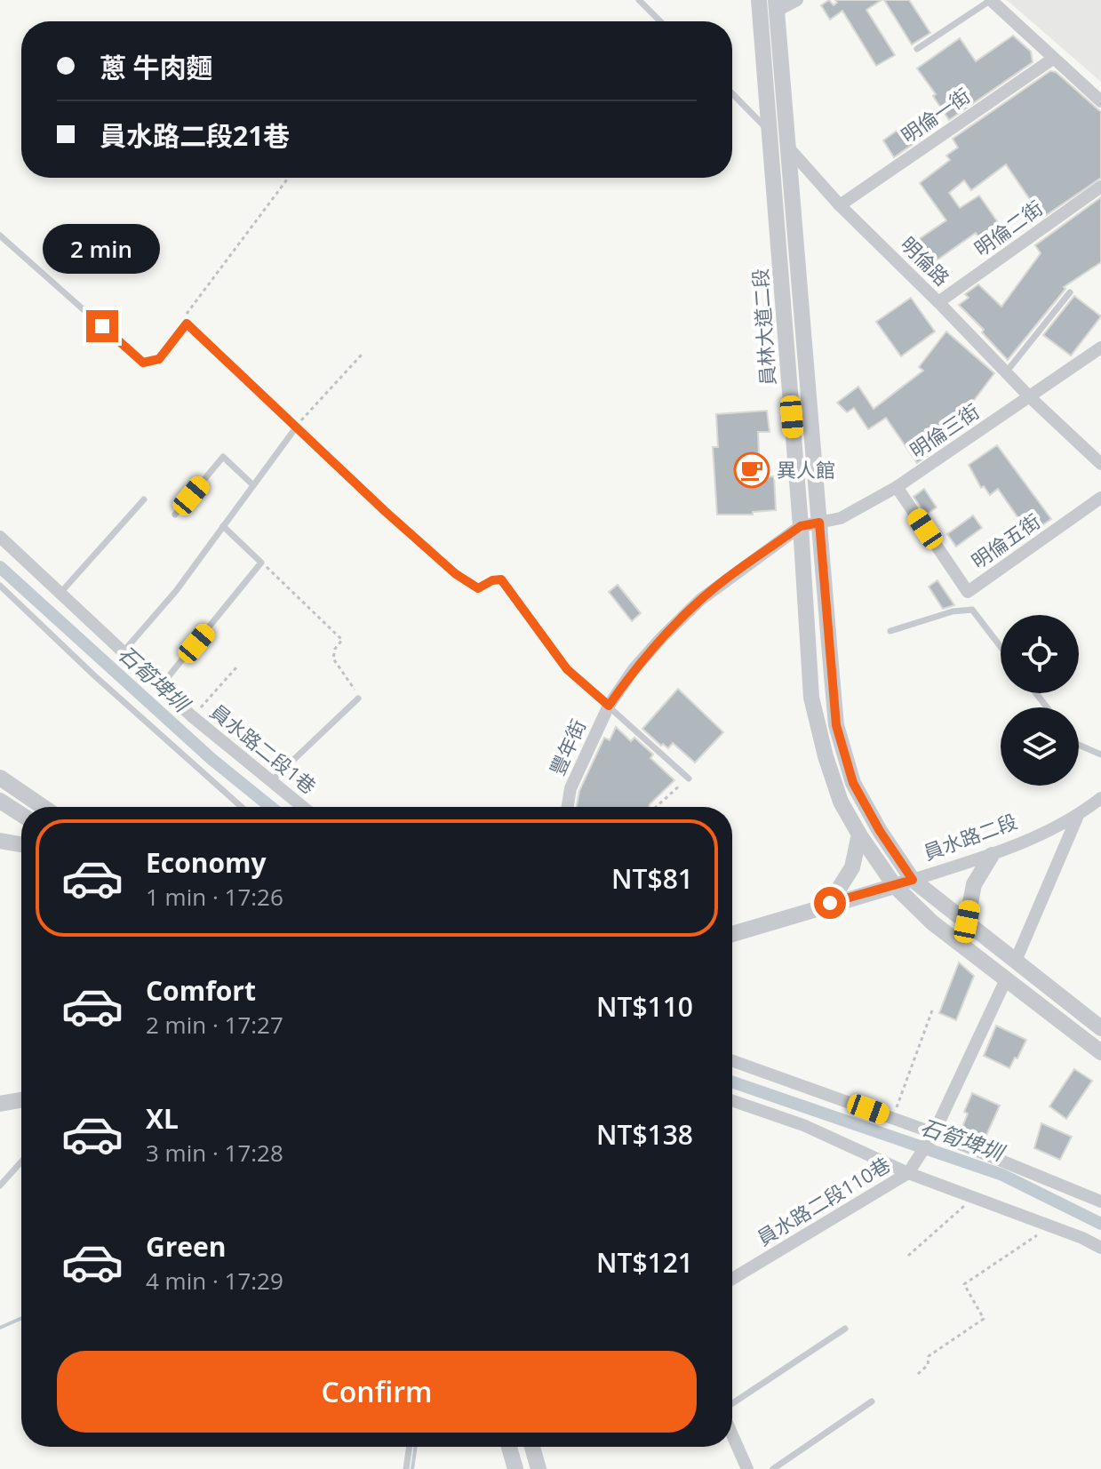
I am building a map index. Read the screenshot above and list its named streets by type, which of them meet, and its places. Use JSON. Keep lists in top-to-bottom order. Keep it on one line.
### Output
{"streets":{"street":["明倫一街","明倫二街","明倫路","員林大道二段","明倫三街","明倫五街","豐年街","員水路二段1巷","員水路二段","員水路二段110巷"]},"crossings":[["明倫一街","明倫路"],["明倫二街","明倫路"],["明倫路","員林大道二段"],["明倫路","明倫三街"],["員林大道二段","明倫三街"],["員林大道二段","豐年街"],["員林大道二段","員水路二段"],["明倫三街","明倫五街"],["明倫三街","豐年街"]],"water":["石筍埤圳"],"places":{"cafe":["異人館"]},"page":{"banner":["蔥 牛肉麵","員水路二段21巷"],"bubble":"2 min","list":[{"name":"Economy","note":"1 min · 17:26","value":"NT$81"},{"name":"Comfort","note":"2 min · 17:27","value":"NT$110"},{"name":"XL","note":"3 min · 17:28","value":"NT$138"},{"name":"Green","note":"4 min · 17:29","value":"NT$121"}],"buttons":"Confirm"}}
